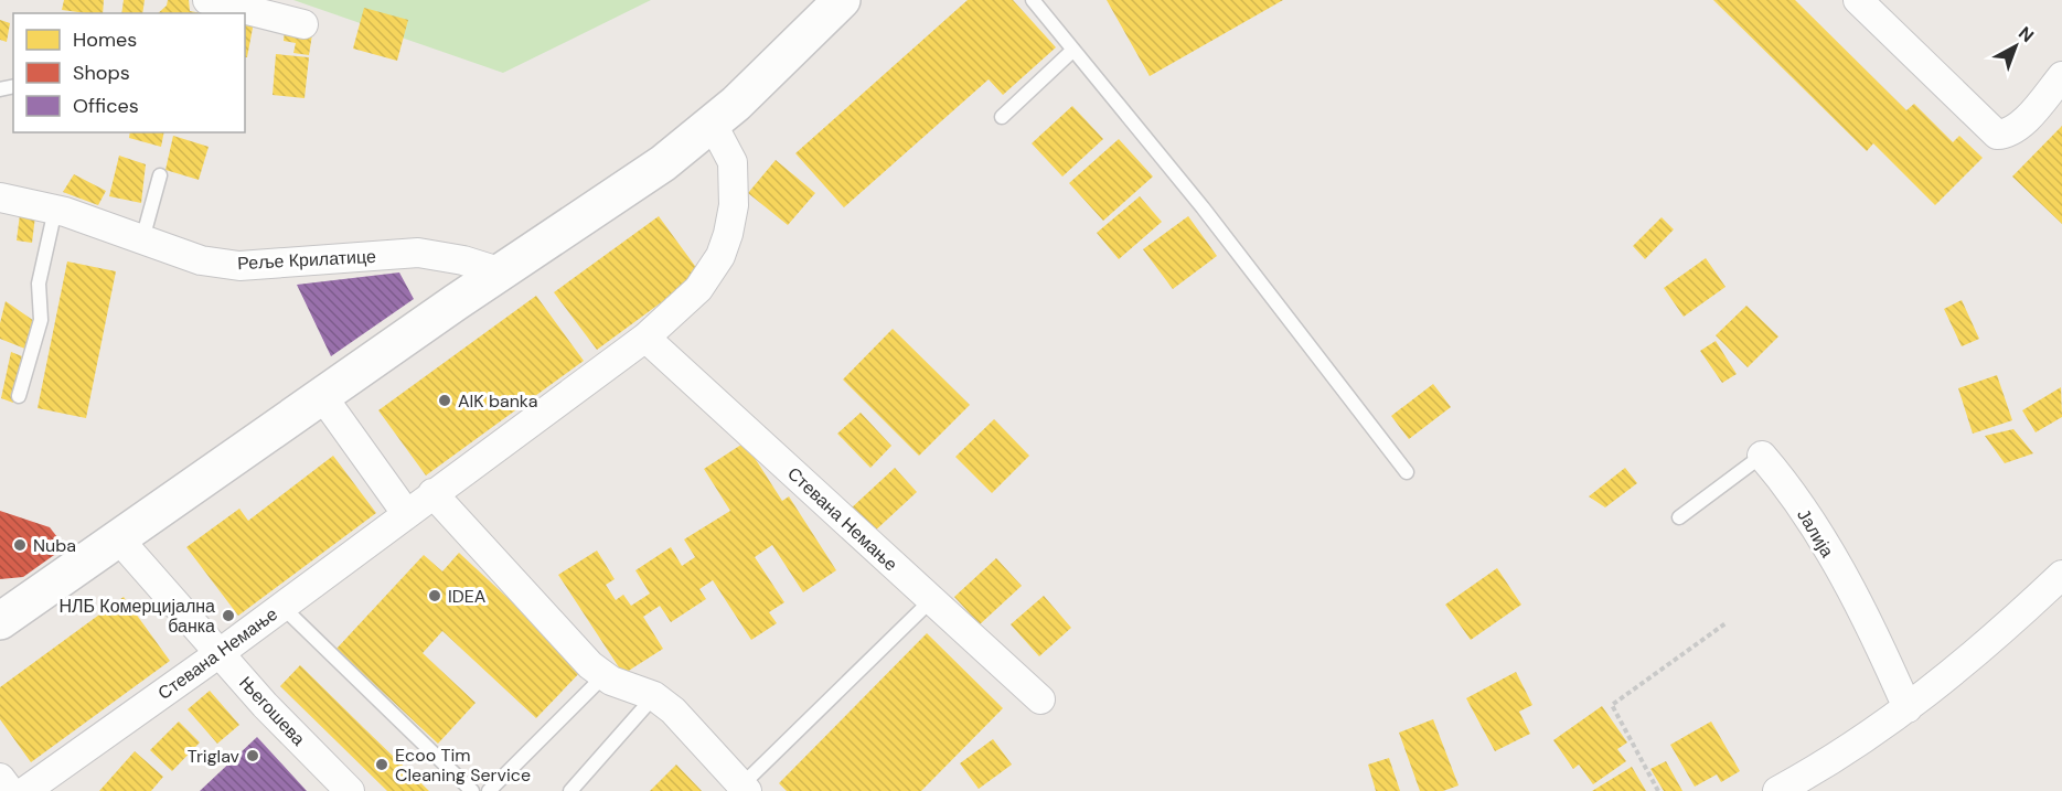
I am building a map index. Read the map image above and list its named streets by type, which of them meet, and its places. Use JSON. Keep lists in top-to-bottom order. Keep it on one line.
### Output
{"streets":{"street":["Реље Крилатице","Стевана Немање","Јалија","Његошева"]},"crossings":[["Стевана Немање","Његошева"]],"places":["AIK banka","Nuba","IDEA","НЛБ Комерцијална банка","Triglav","Ecoo Tim Cleaning Service"],"legend":["Homes","Shops","Offices"],"north":"top right"}
